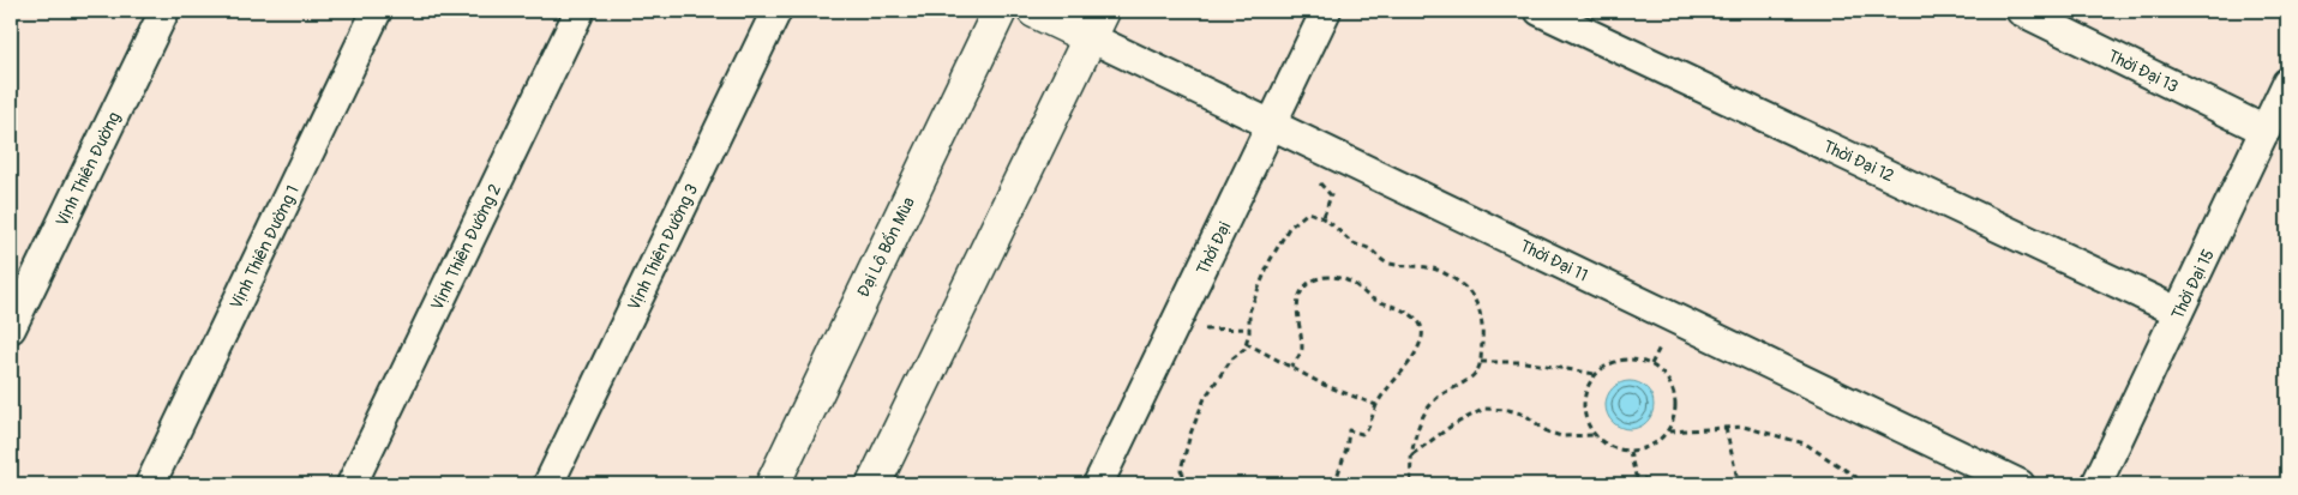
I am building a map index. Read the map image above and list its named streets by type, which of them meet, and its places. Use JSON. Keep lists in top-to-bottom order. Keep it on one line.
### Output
{"streets":{"main road":["Đại Lộ Bốn Mùa"],"street":["Thời Đại 13","Thời Đại 12","Vịnh Thiên Đường","Vịnh Thiên Đường 1","Vịnh Thiên Đường 2","Vịnh Thiên Đường 3","Thời Đại","Thời Đại 11","Thời Đại 15"]},"crossings":[["Thời Đại 13","Thời Đại 15"],["Thời Đại 12","Thời Đại 15"],["Thời Đại","Thời Đại 11"]]}
